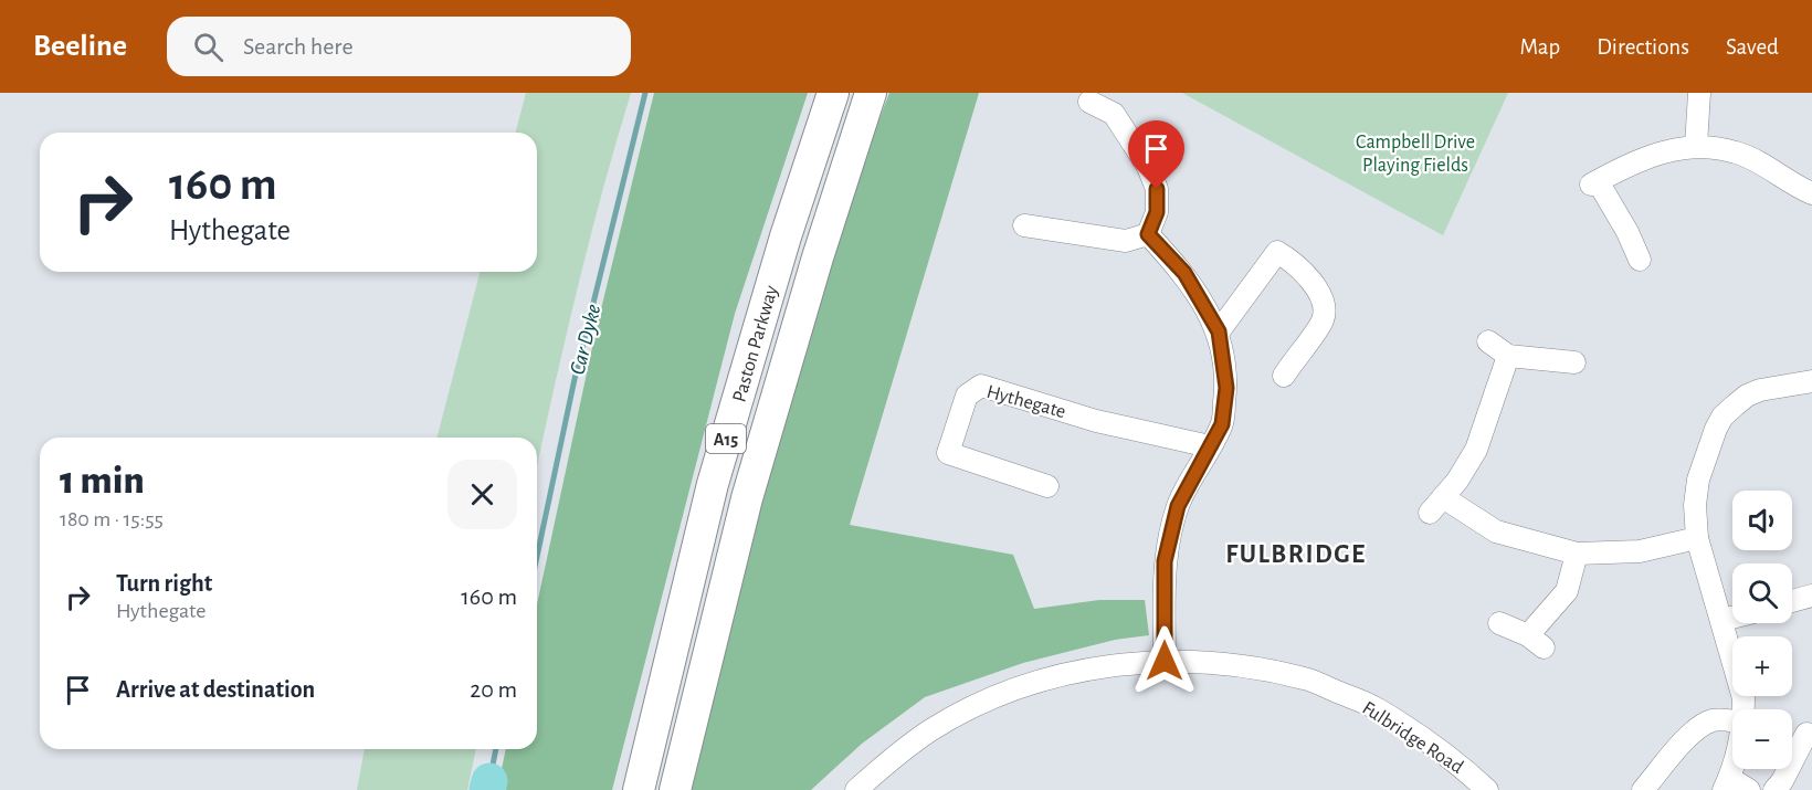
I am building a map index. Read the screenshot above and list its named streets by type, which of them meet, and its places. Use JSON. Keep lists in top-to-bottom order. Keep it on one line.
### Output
{"streets":{"highway":["Paston Parkway","A15"],"street":["Hythegate","Fulbridge Road"]},"districts":["FULBRIDGE"],"water":["Car Dyke"],"parks":["Campbell Drive Playing Fields"],"page":{"header":"Beeline","search":"Search here","nav":["Map","Directions","Saved"],"turn":["160 m","Hythegate"],"heading":["1 min","180 m · 15:55"],"map_buttons":["+","−"],"list":[{"name":"Turn right","note":"Hythegate","value":"160 m"},{"name":"Arrive at destination","value":"20 m"}]}}
